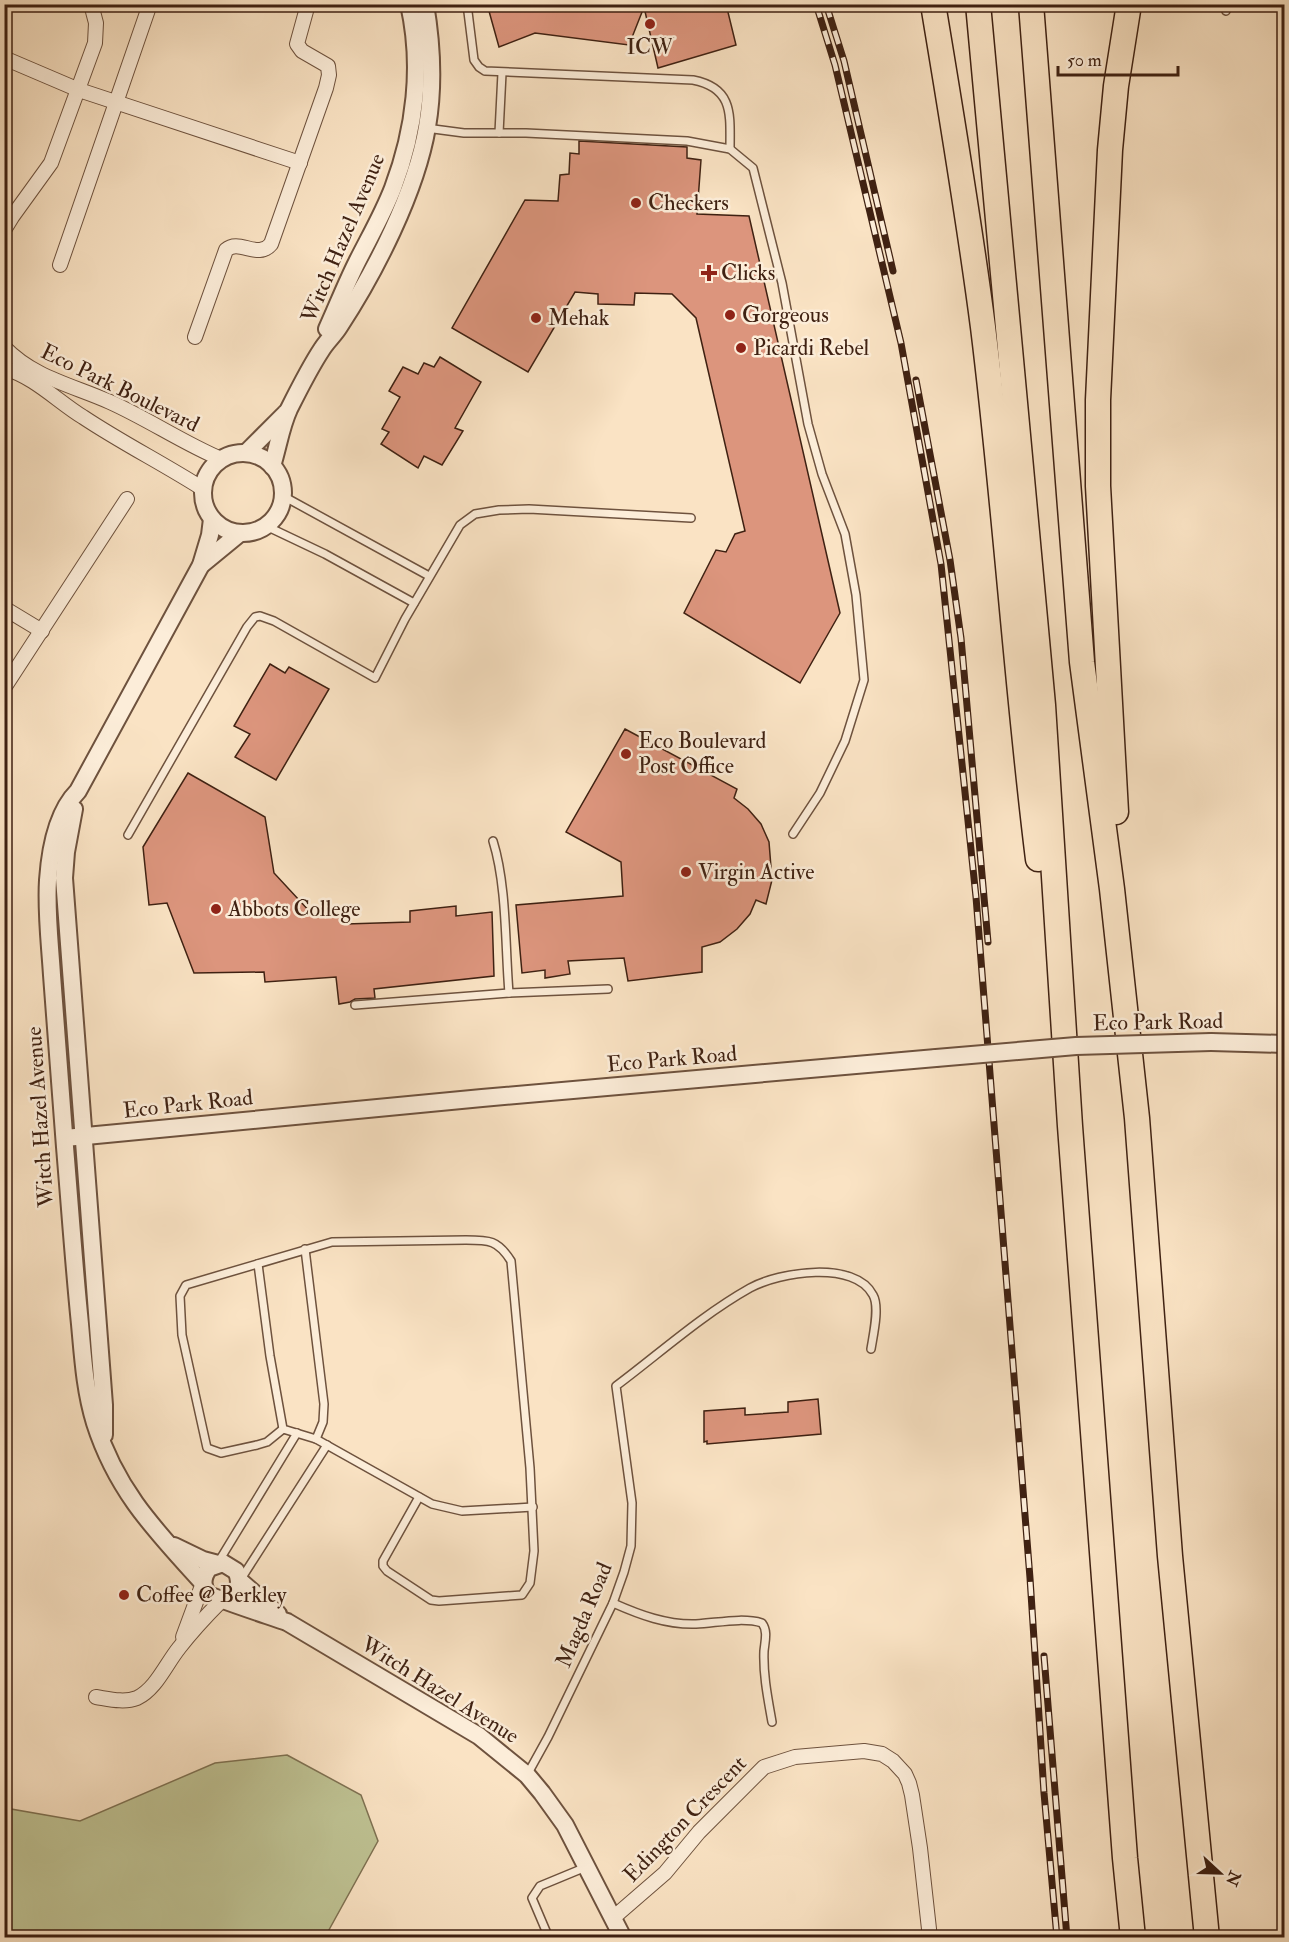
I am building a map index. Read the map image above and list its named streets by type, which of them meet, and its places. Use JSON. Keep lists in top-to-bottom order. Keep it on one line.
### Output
{"streets":{"street":["Witch Hazel Avenue","Eco Park Boulevard","Eco Park Road","Edington Crescent"],"lane":["Magda Road"]},"crossings":[["Witch Hazel Avenue","Eco Park Boulevard"],["Witch Hazel Avenue","Eco Park Road"],["Witch Hazel Avenue","Magda Road"],["Witch Hazel Avenue","Edington Crescent"]],"places":{"other":["ICW","Checkers","Gorgeous","Mehak","Picardi Rebel","Eco Boulevard Post Office","Virgin Active","Abbots College","Coffee @ Berkley"],"health":["Clicks"]},"scale_bar":"50 m","north":"right"}
